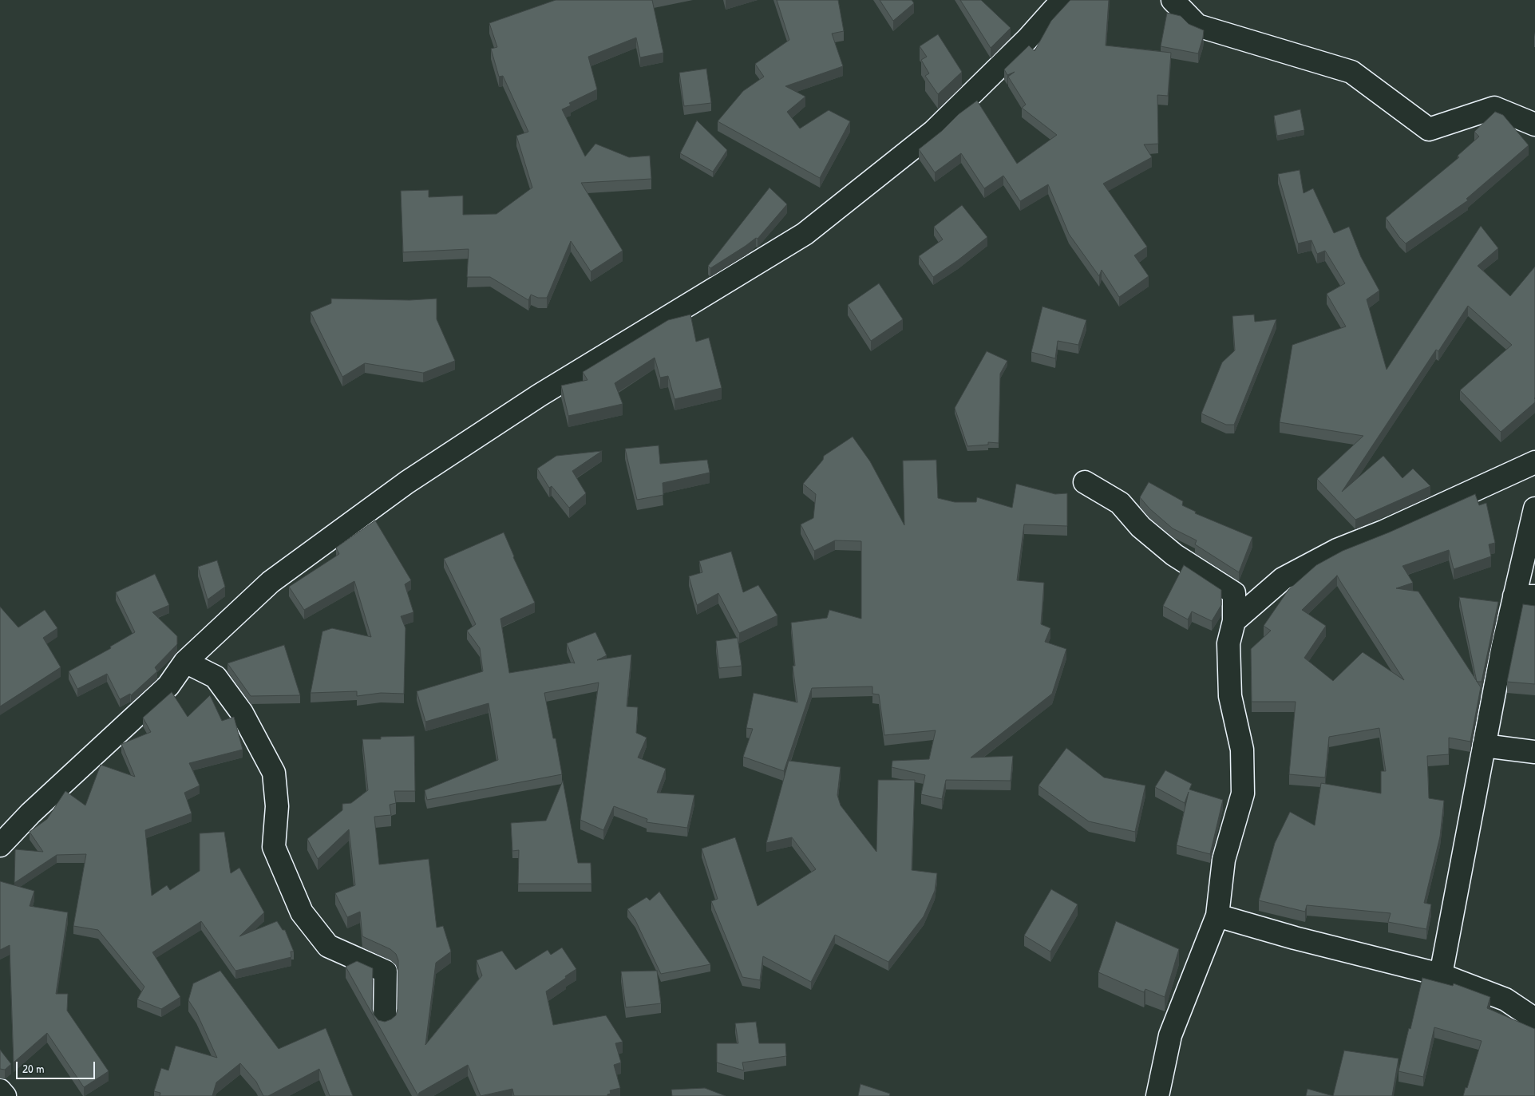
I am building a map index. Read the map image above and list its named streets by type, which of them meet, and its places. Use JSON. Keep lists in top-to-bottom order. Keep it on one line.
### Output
{"scale_bar":"20 m"}
